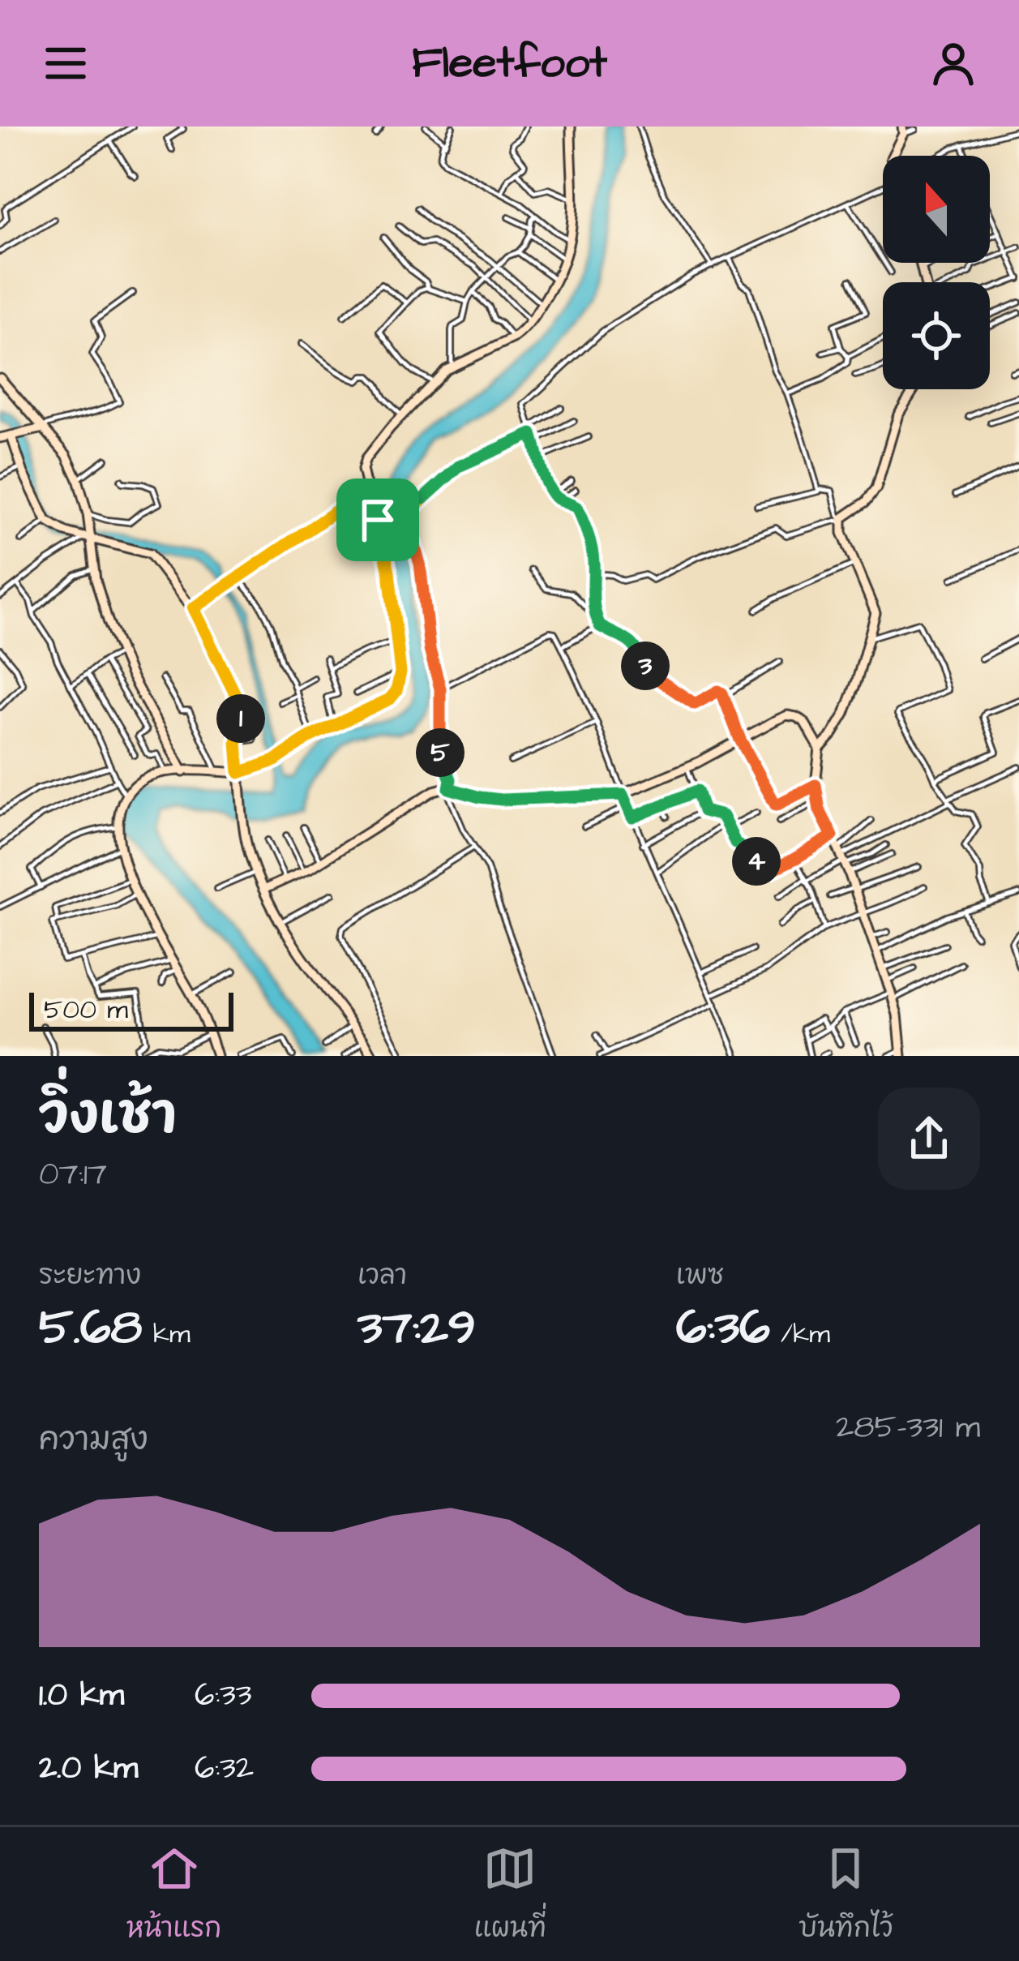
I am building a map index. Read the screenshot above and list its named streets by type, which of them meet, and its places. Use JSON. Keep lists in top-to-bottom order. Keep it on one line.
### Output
{"scale_bar":"500 m","north":"top","page":{"header":"Fleetfoot","pins":["3","1","5","4"],"scale":"500 m","heading":["วิ่งเช้า","07:17"],"stats":[["ระยะทาง","5.68 km"],["เวลา","37:29"],["เพซ","6:36 /km"]],"chart":["ความสูง","285–331 m"],"list":[{"name":"1.0 km","note":"6:33"},{"name":"2.0 km","note":"6:32"}],"tabs":["หน้าแรก","แผนที่","บันทึกไว้"]}}
